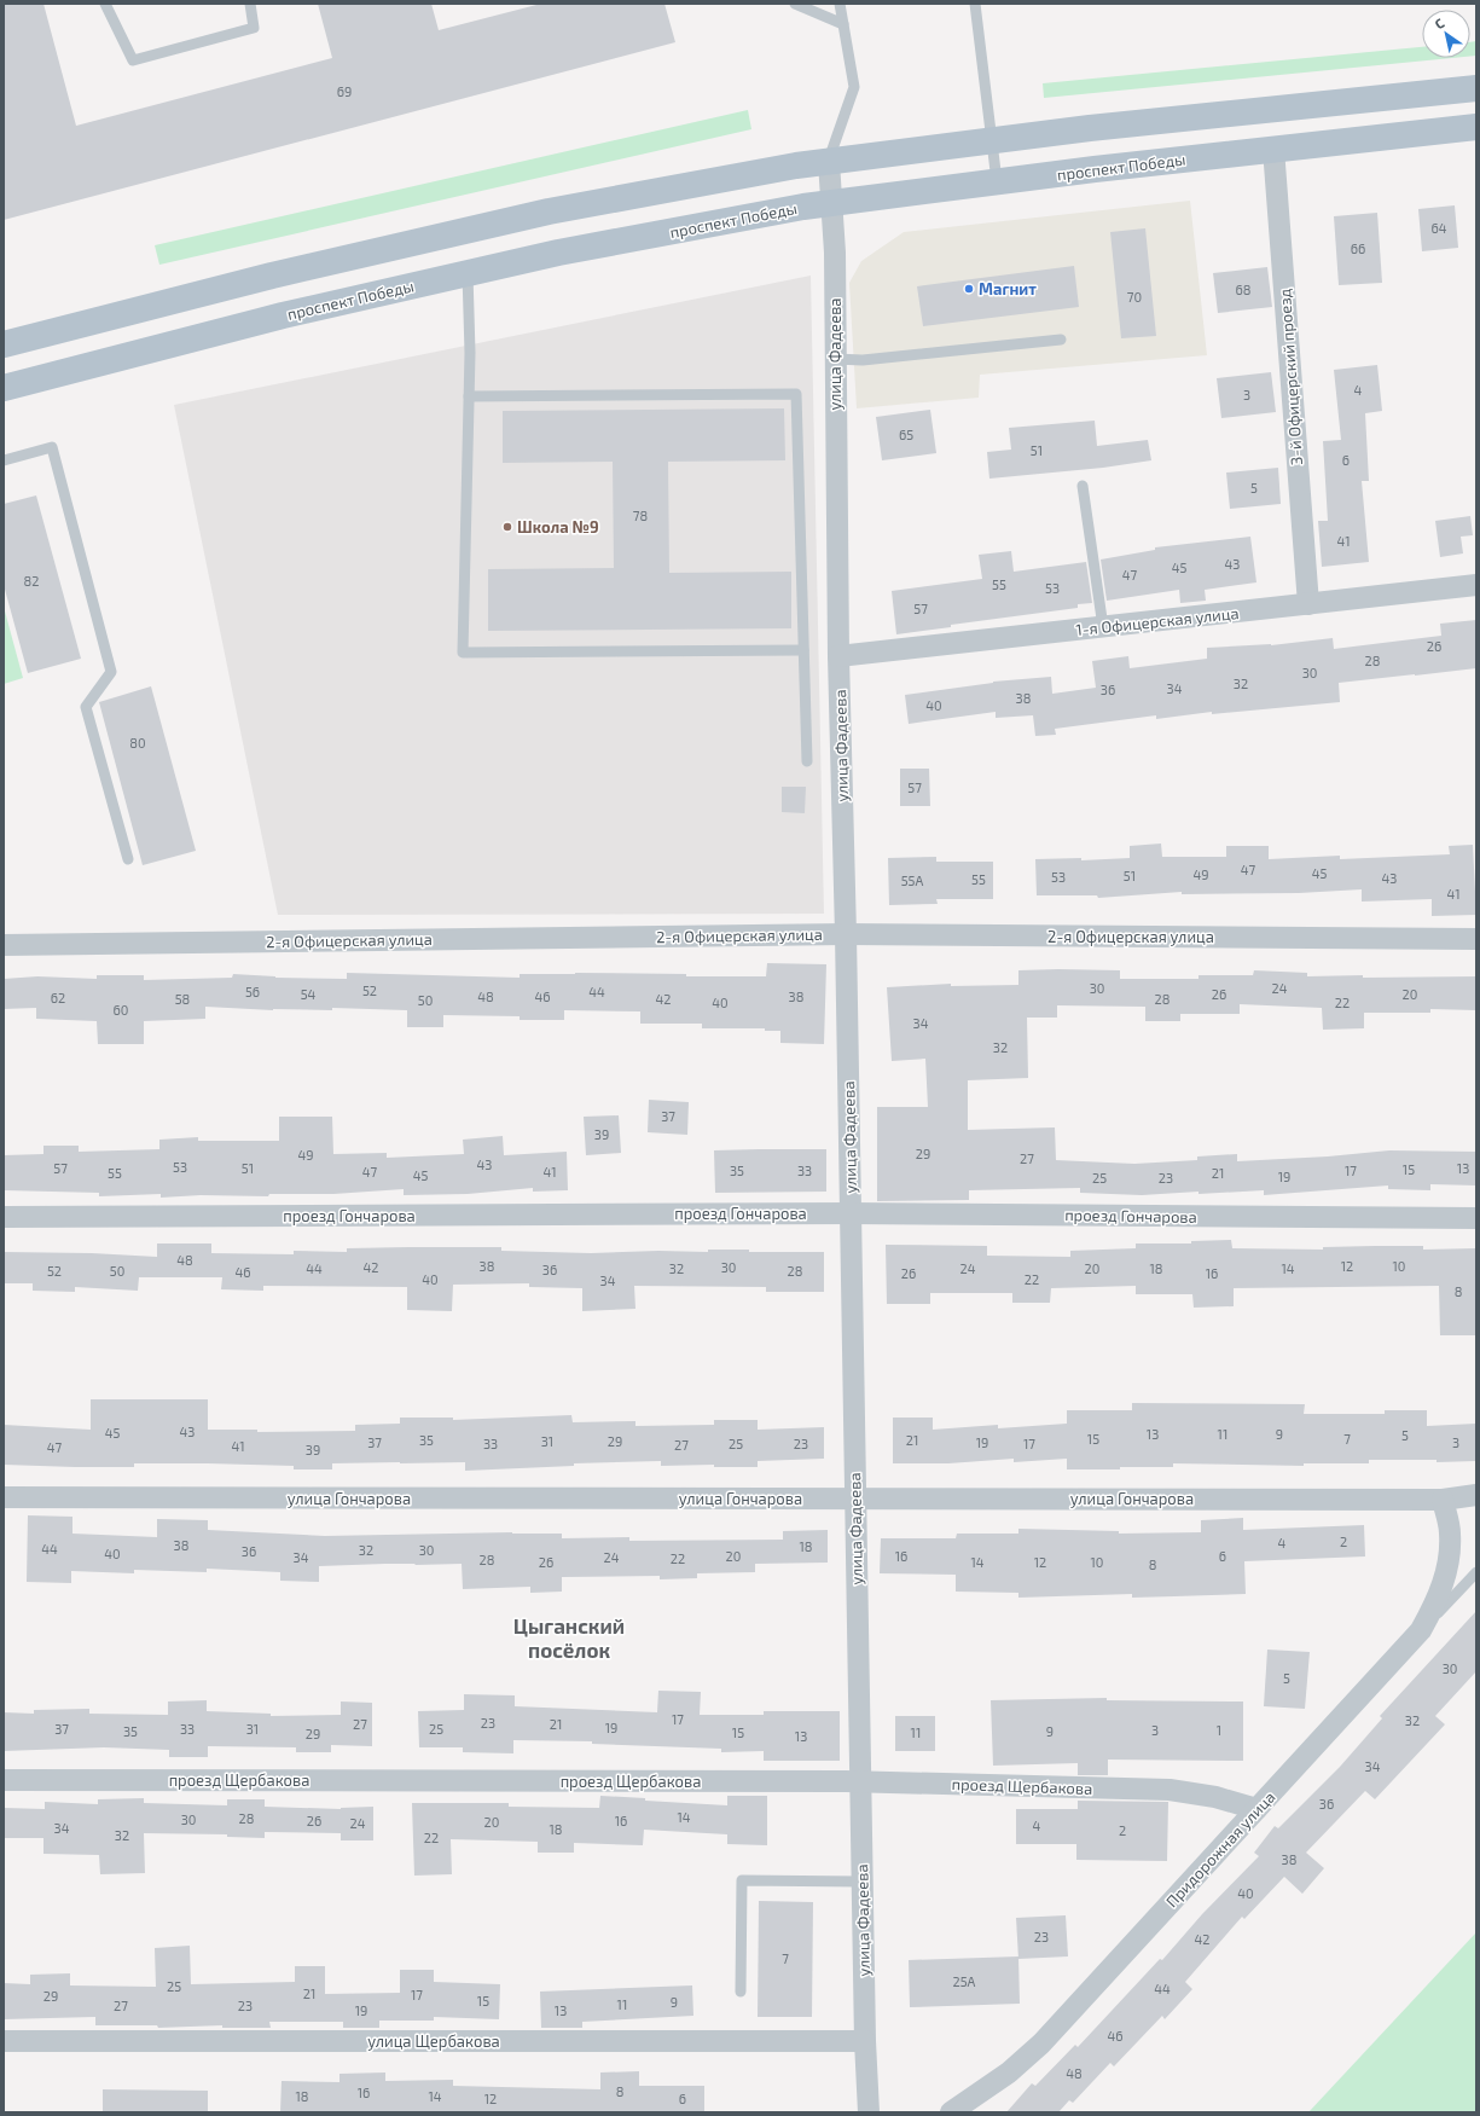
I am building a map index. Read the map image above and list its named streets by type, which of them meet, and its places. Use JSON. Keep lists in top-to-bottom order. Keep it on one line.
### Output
{"streets":{"main road":["проспект Победы"],"street":["улица Фадеева","3-й Офицерский проезд","1-я Офицерская улица","2-я Офицерская улица","проезд Гончарова","улица Гончарова","проезд Щербакова","Придорожная улица","улица Щербакова"]},"crossings":[["проспект Победы","улица Фадеева"],["проспект Победы","3-й Офицерский проезд"],["улица Фадеева","1-я Офицерская улица"],["улица Фадеева","2-я Офицерская улица"],["улица Фадеева","проезд Гончарова"],["улица Фадеева","улица Гончарова"],["улица Фадеева","проезд Щербакова"],["улица Фадеева","улица Щербакова"],["3-й Офицерский проезд","1-я Офицерская улица"],["проезд Щербакова","Придорожная улица"]],"districts":["Цыганский посёлок"],"places":["Магнит","Школа №9"],"house_numbers":["69","64","66","68","70","4","3","65","51","6","5","78","41","43","45","47","82","55","53","57","26","28","30","32","34","36","38","40","80","57","47","45","49","51","53","43","55","55А","41","30","24","52","56","44","54","26","20","48","46","38","62","58","42","28","50","40","22","60","34","32","37","39","29","49","27","43","53","57","51","13","15","35","33","17","47","41","55","21","45","19","25","23","48","38","12","10","42","30","44","32","24","20","18","14","36","52","50","28","46","26","16","40","22","34","8","43","45","13","11","9","5","15","7","35","21","31","29","37","19","3","33","25","23","17","27","41","47","39","2","4","38","18","44","32","30","36","40","20","16","6","34","24","22","28","26","14","12","10","8","30","5","17","32","23","27","21","19","37","33","31","25","3","1","35","9","15","11","29","13","34","36","14","28","30","26","16","20","24","4","34","18","2","32","22","38","40","23","42","7","25А","25","44","21","17","29","15","9","11","27","23","19","13","46","48","8","16","18","14","12","6"],"north":"top left"}
